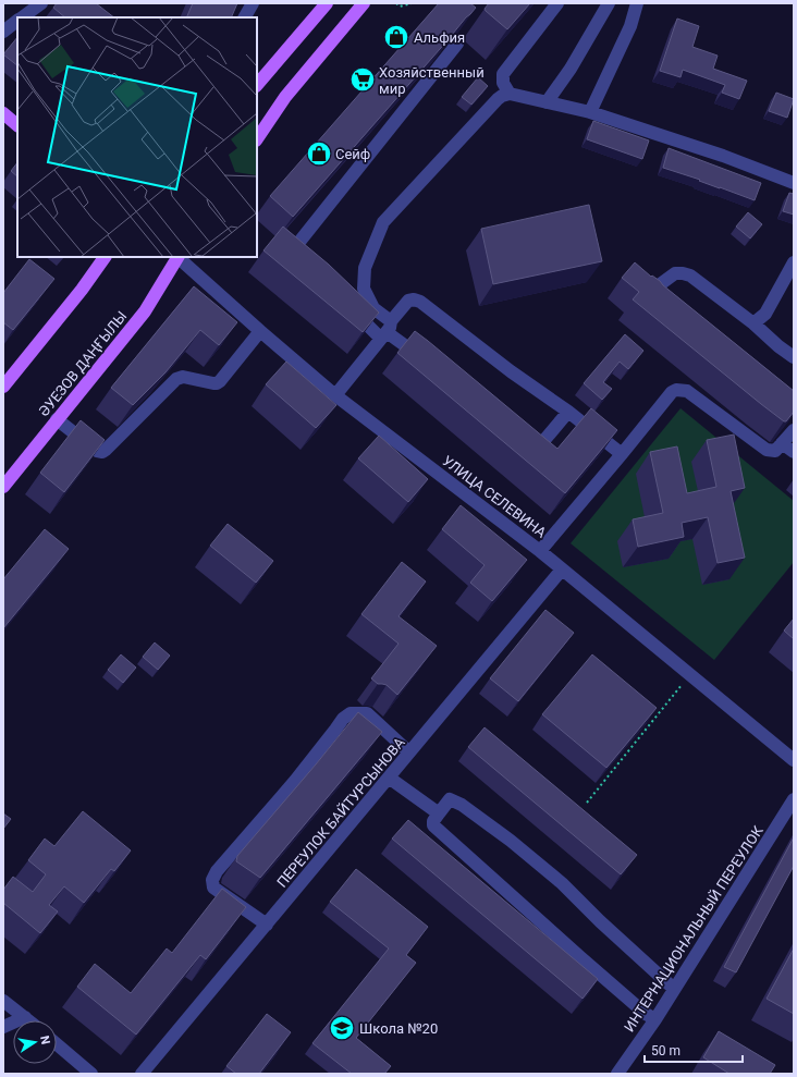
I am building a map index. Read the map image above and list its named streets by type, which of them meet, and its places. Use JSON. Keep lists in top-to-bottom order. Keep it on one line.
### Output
{"streets":{"main road":["ӘУЕЗОВ ДАҢҒЫЛЫ"],"street":["УЛИЦА СЕЛЕВИНА","ПЕРЕУЛОК БАЙТУРСЫНОВА","ИНТЕРНАЦИОНАЛЬНЫЙ ПЕРЕУЛОК"]},"crossings":[["УЛИЦА СЕЛЕВИНА","ПЕРЕУЛОК БАЙТУРСЫНОВА"]],"places":{"shop":["Альфия","Сейф"],"supermarket":["Хозяйственный мир"],"school or university":["Школа №20"]},"scale_bar":"50 m","north":"right"}
